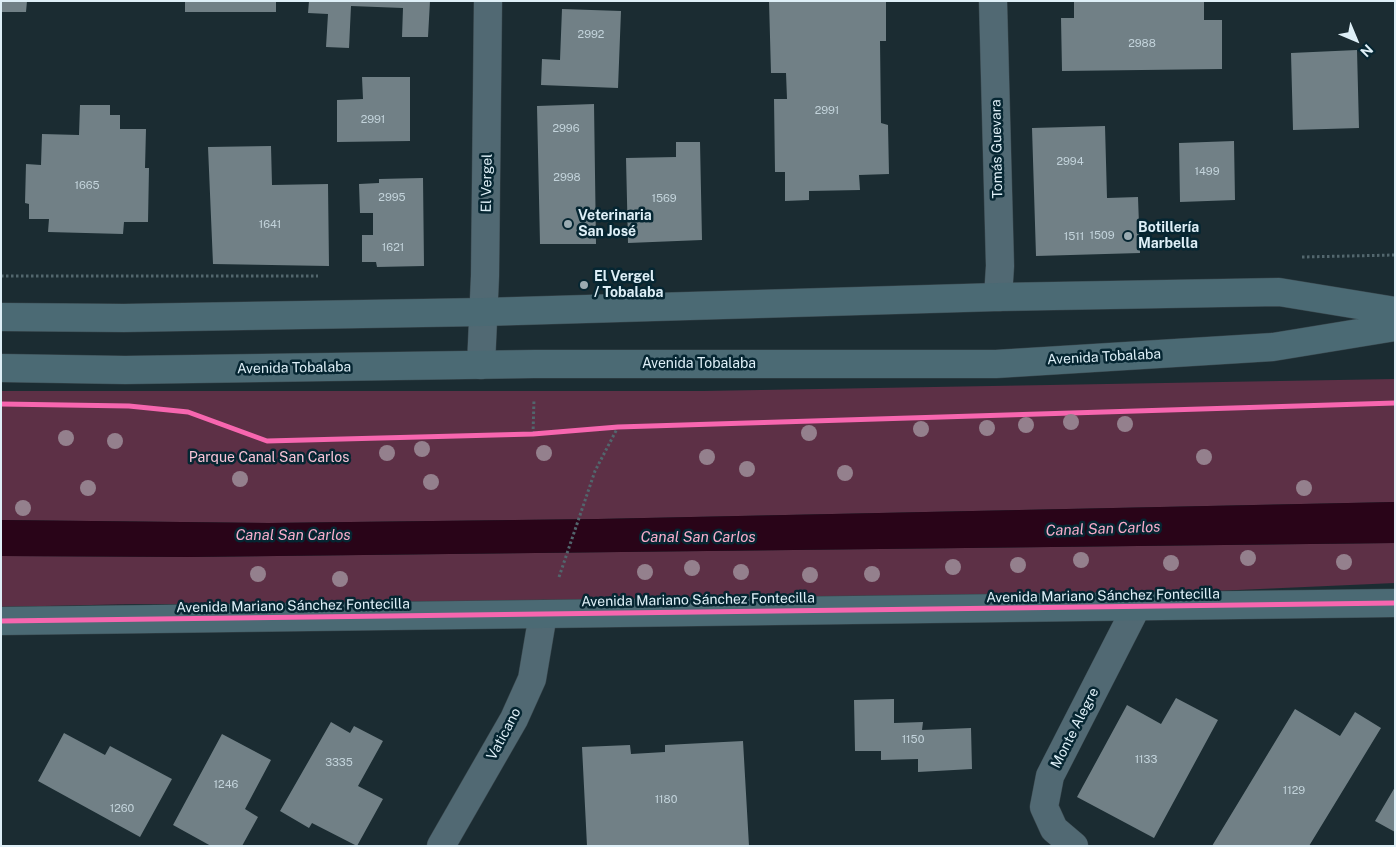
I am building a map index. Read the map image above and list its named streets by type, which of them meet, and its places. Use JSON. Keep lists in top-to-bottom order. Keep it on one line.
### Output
{"streets":{"main road":["Avenida Tobalaba","Avenida Mariano Sánchez Fontecilla"],"street":["Tomás Guevara","El Vergel","Monte Alegre","Vaticano"]},"crossings":[["El Vergel","Avenida Tobalaba"],["Avenida Mariano Sánchez Fontecilla","Monte Alegre"],["Avenida Mariano Sánchez Fontecilla","Vaticano"]],"water":["Canal San Carlos"],"parks":["Parque Canal San Carlos"],"places":["Veterinaria San José","Botillería Marbella","El Vergel / Tobalaba"],"house_numbers":["2992","2988","2991","2991","2996","2994","1499","2998","1665","2995","1569","1641","1509","1511","1621","1150","1133","3335","1246","1129","1180","1260"],"north":"bottom right"}
